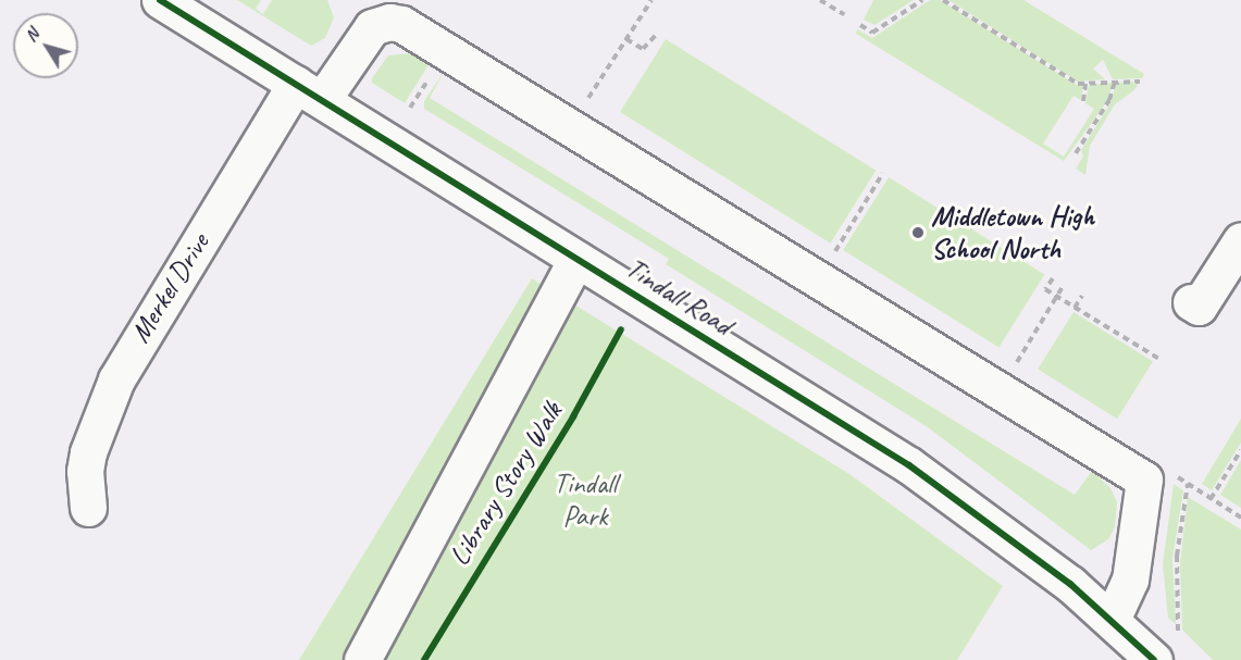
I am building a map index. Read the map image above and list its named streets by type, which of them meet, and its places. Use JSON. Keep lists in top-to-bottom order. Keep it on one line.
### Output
{"streets":{"street":["Merkel Drive","Tindall Road"],"cycle path":["Library Story Walk"]},"crossings":[["Merkel Drive","Tindall Road"]],"parks":["Tindall Park"],"places":["Middletown High School North"],"north":"top left"}
